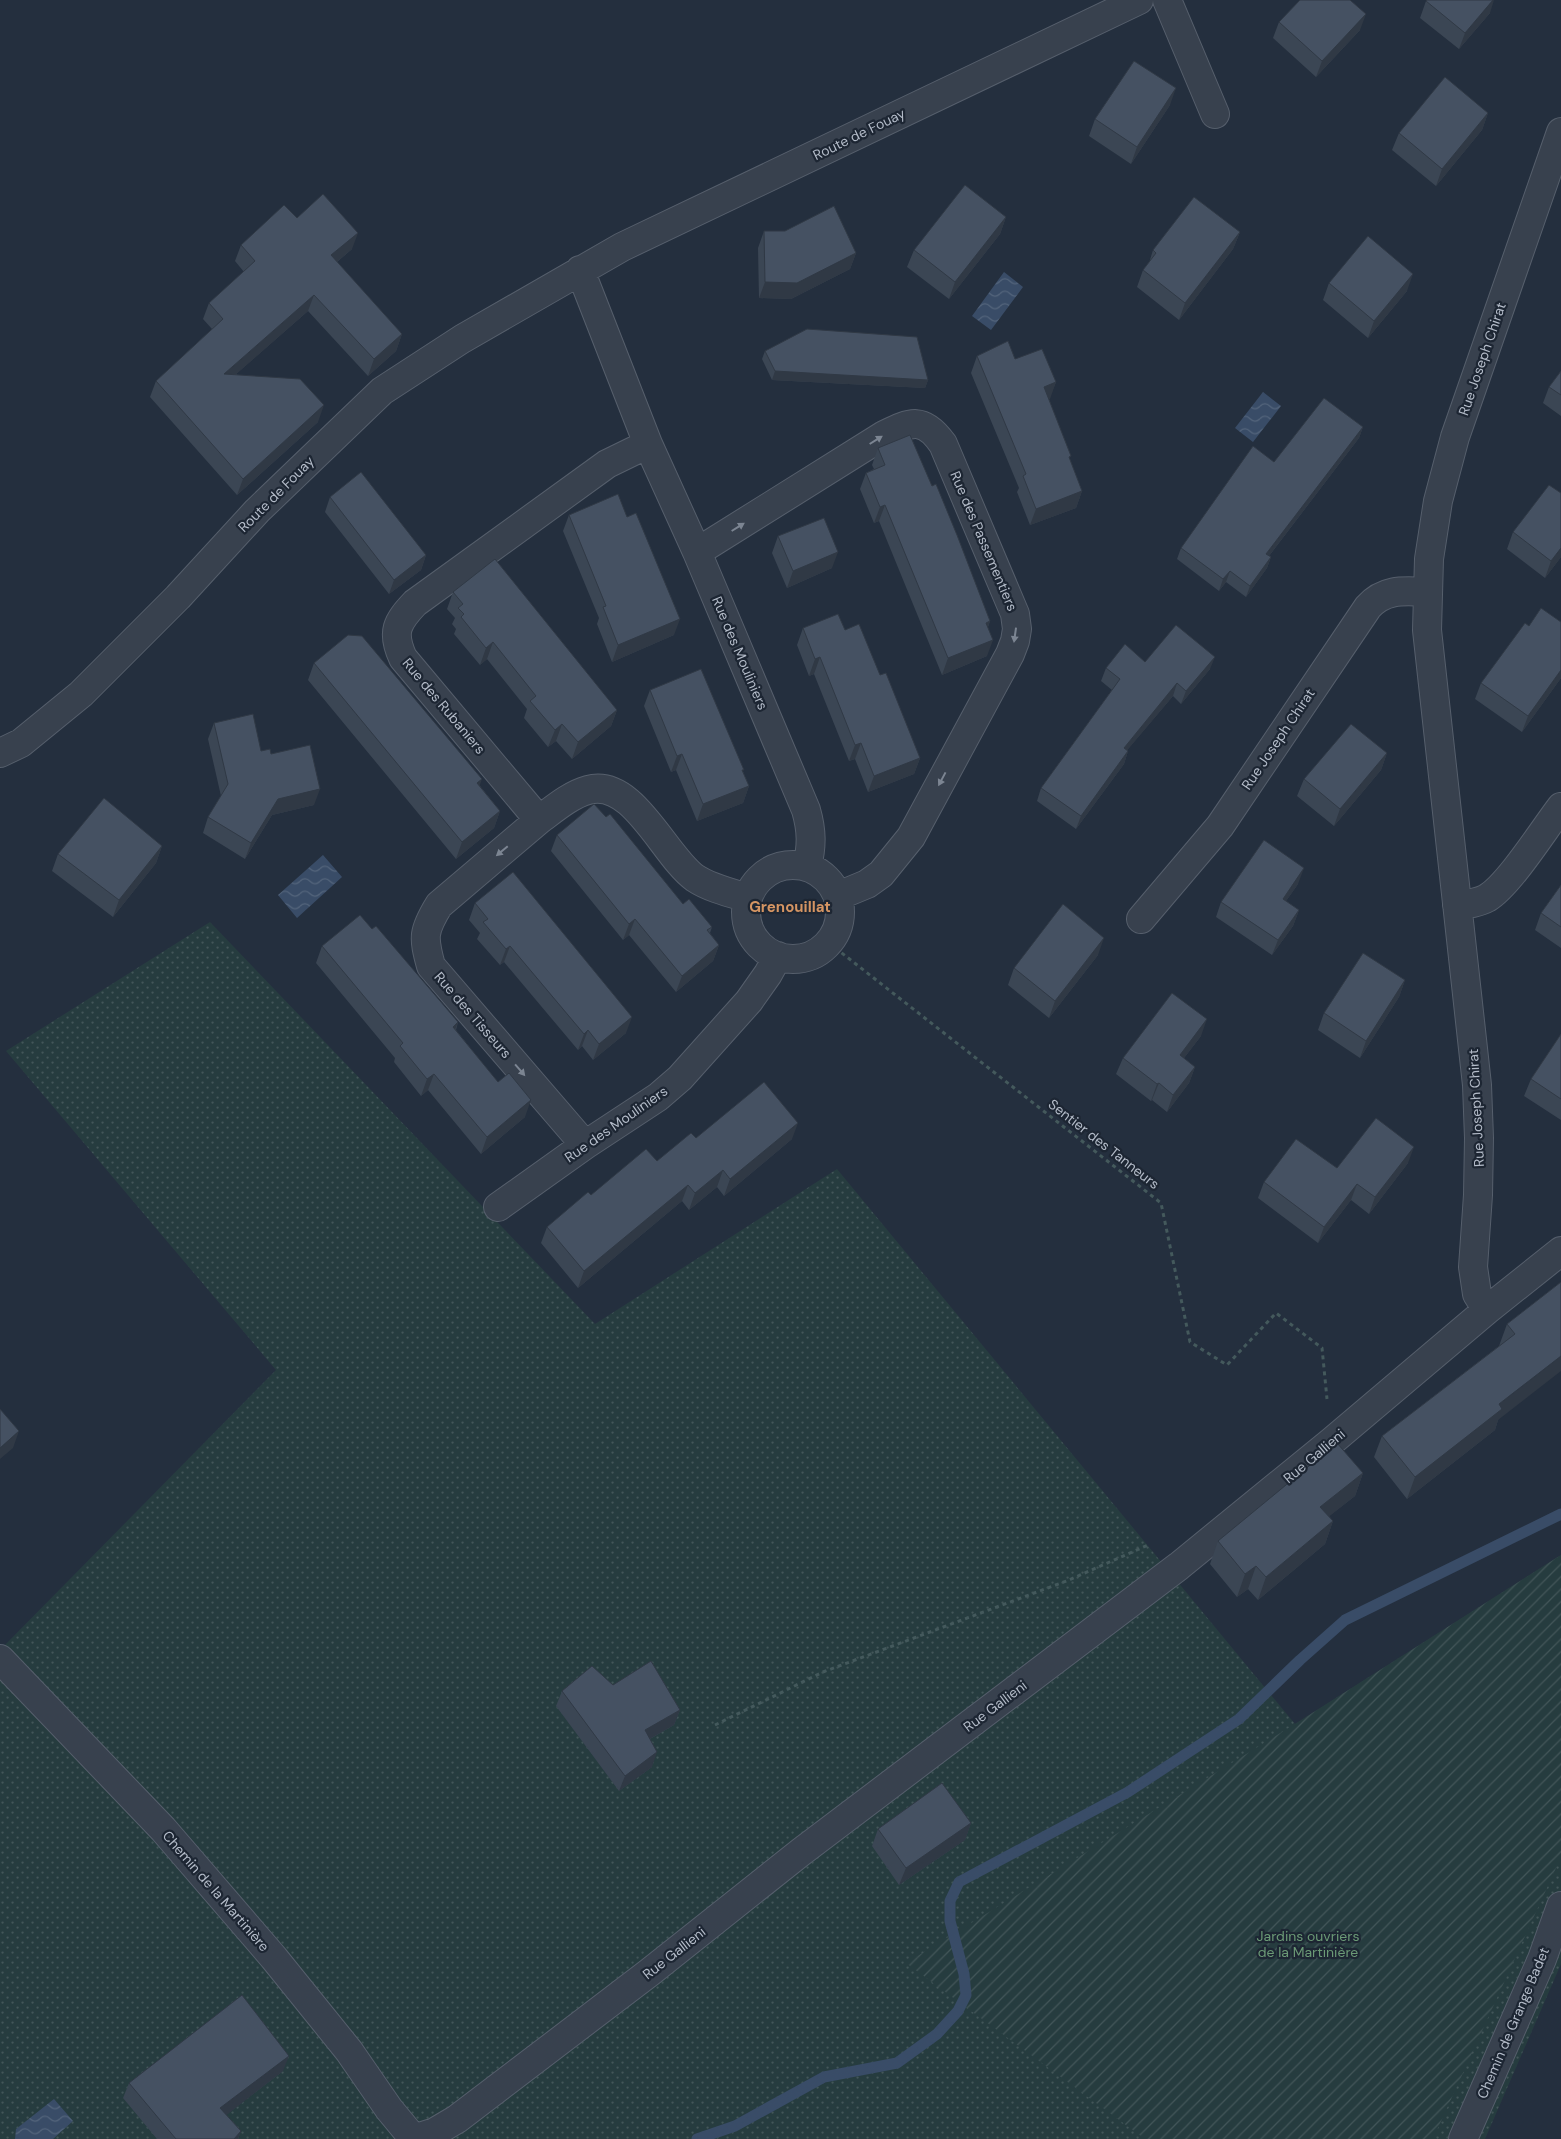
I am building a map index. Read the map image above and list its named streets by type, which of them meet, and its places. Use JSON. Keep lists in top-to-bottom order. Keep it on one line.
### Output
{"streets":{"street":["Route de Fouay","Rue Joseph Chirat","Rue des Passementiers","Rue des Mouliniers","Rue des Rubaniers","Rue des Tisseurs","Rue Gallieni","Chemin de la Martinière","Chemin de Grange Badet"],"path":["Sentier des Tanneurs"]},"crossings":[["Rue Joseph Chirat","Rue Gallieni"],["Rue des Passementiers","Rue des Mouliniers"],["Rue des Passementiers","Sentier des Tanneurs"],["Rue des Mouliniers","Rue des Rubaniers"],["Rue des Mouliniers","Rue des Tisseurs"],["Rue des Mouliniers","Sentier des Tanneurs"],["Rue des Rubaniers","Rue des Tisseurs"],["Sentier des Tanneurs","Rue Gallieni"],["Rue Gallieni","Chemin de la Martinière"]],"districts":["Grenouillat"],"parks":["Jardins ouvriers de la Martinière"]}
